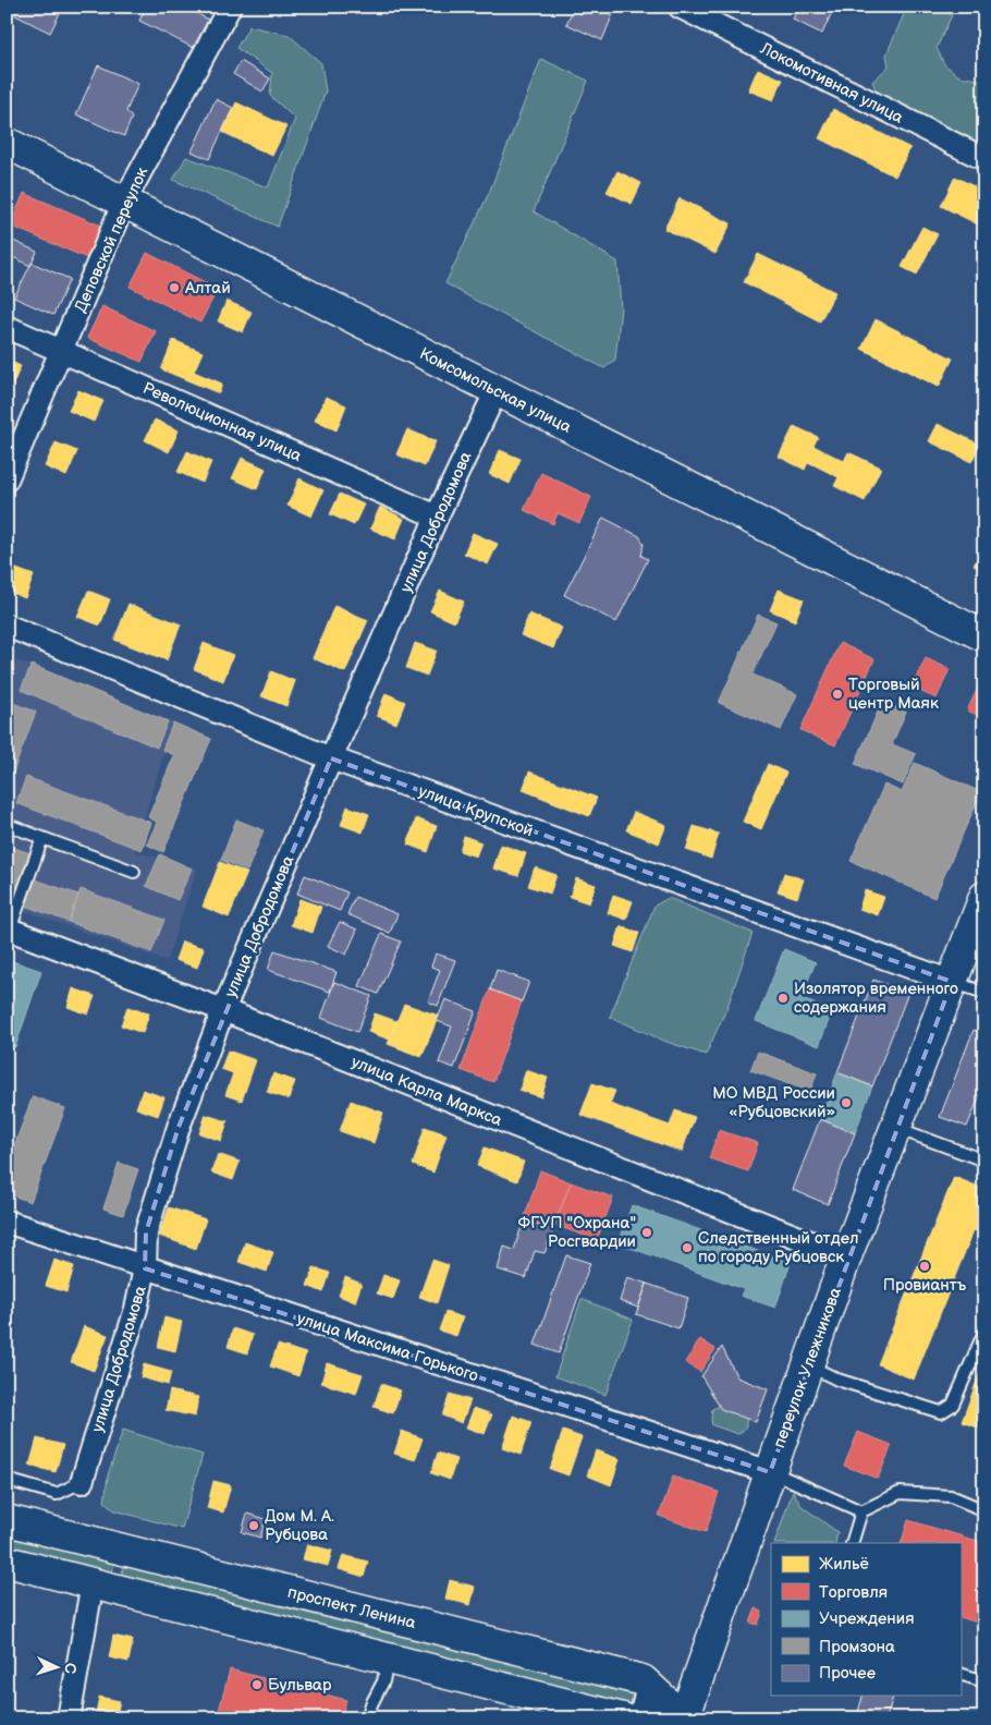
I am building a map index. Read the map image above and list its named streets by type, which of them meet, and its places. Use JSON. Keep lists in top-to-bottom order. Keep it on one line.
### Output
{"streets":{"main road":["Комсомольская улица","переулок Улежникова","проспект Ленина"],"street":["Локомотивная улица","Деповской переулок","Революционная улица","улица Добродомова","улица Крупской","улица Карла Маркса","улица Максима Горького"]},"crossings":[["Деповской переулок","Комсомольская улица"],["Деповской переулок","Революционная улица"],["Комсомольская улица","улица Добродомова"],["Революционная улица","улица Добродомова"],["улица Добродомова","улица Крупской"],["улица Добродомова","улица Карла Маркса"],["улица Добродомова","улица Максима Горького"],["улица Крупской","переулок Улежникова"],["улица Карла Маркса","переулок Улежникова"],["улица Максима Горького","переулок Улежникова"],["переулок Улежникова","проспект Ленина"]],"places":["Алтай","Торговый центр Маяк","Изолятор временного содержания","МО МВД России «Рубцовский»","ФГУП \"Охрана\" Росгвардии","Следственный отдел по городу Рубцовск","Провиантъ","Дом М. А. Рубцова","Бульвар"],"legend":["Жильё","Торговля","Учреждения","Промзона","Прочее"],"north":"right"}
